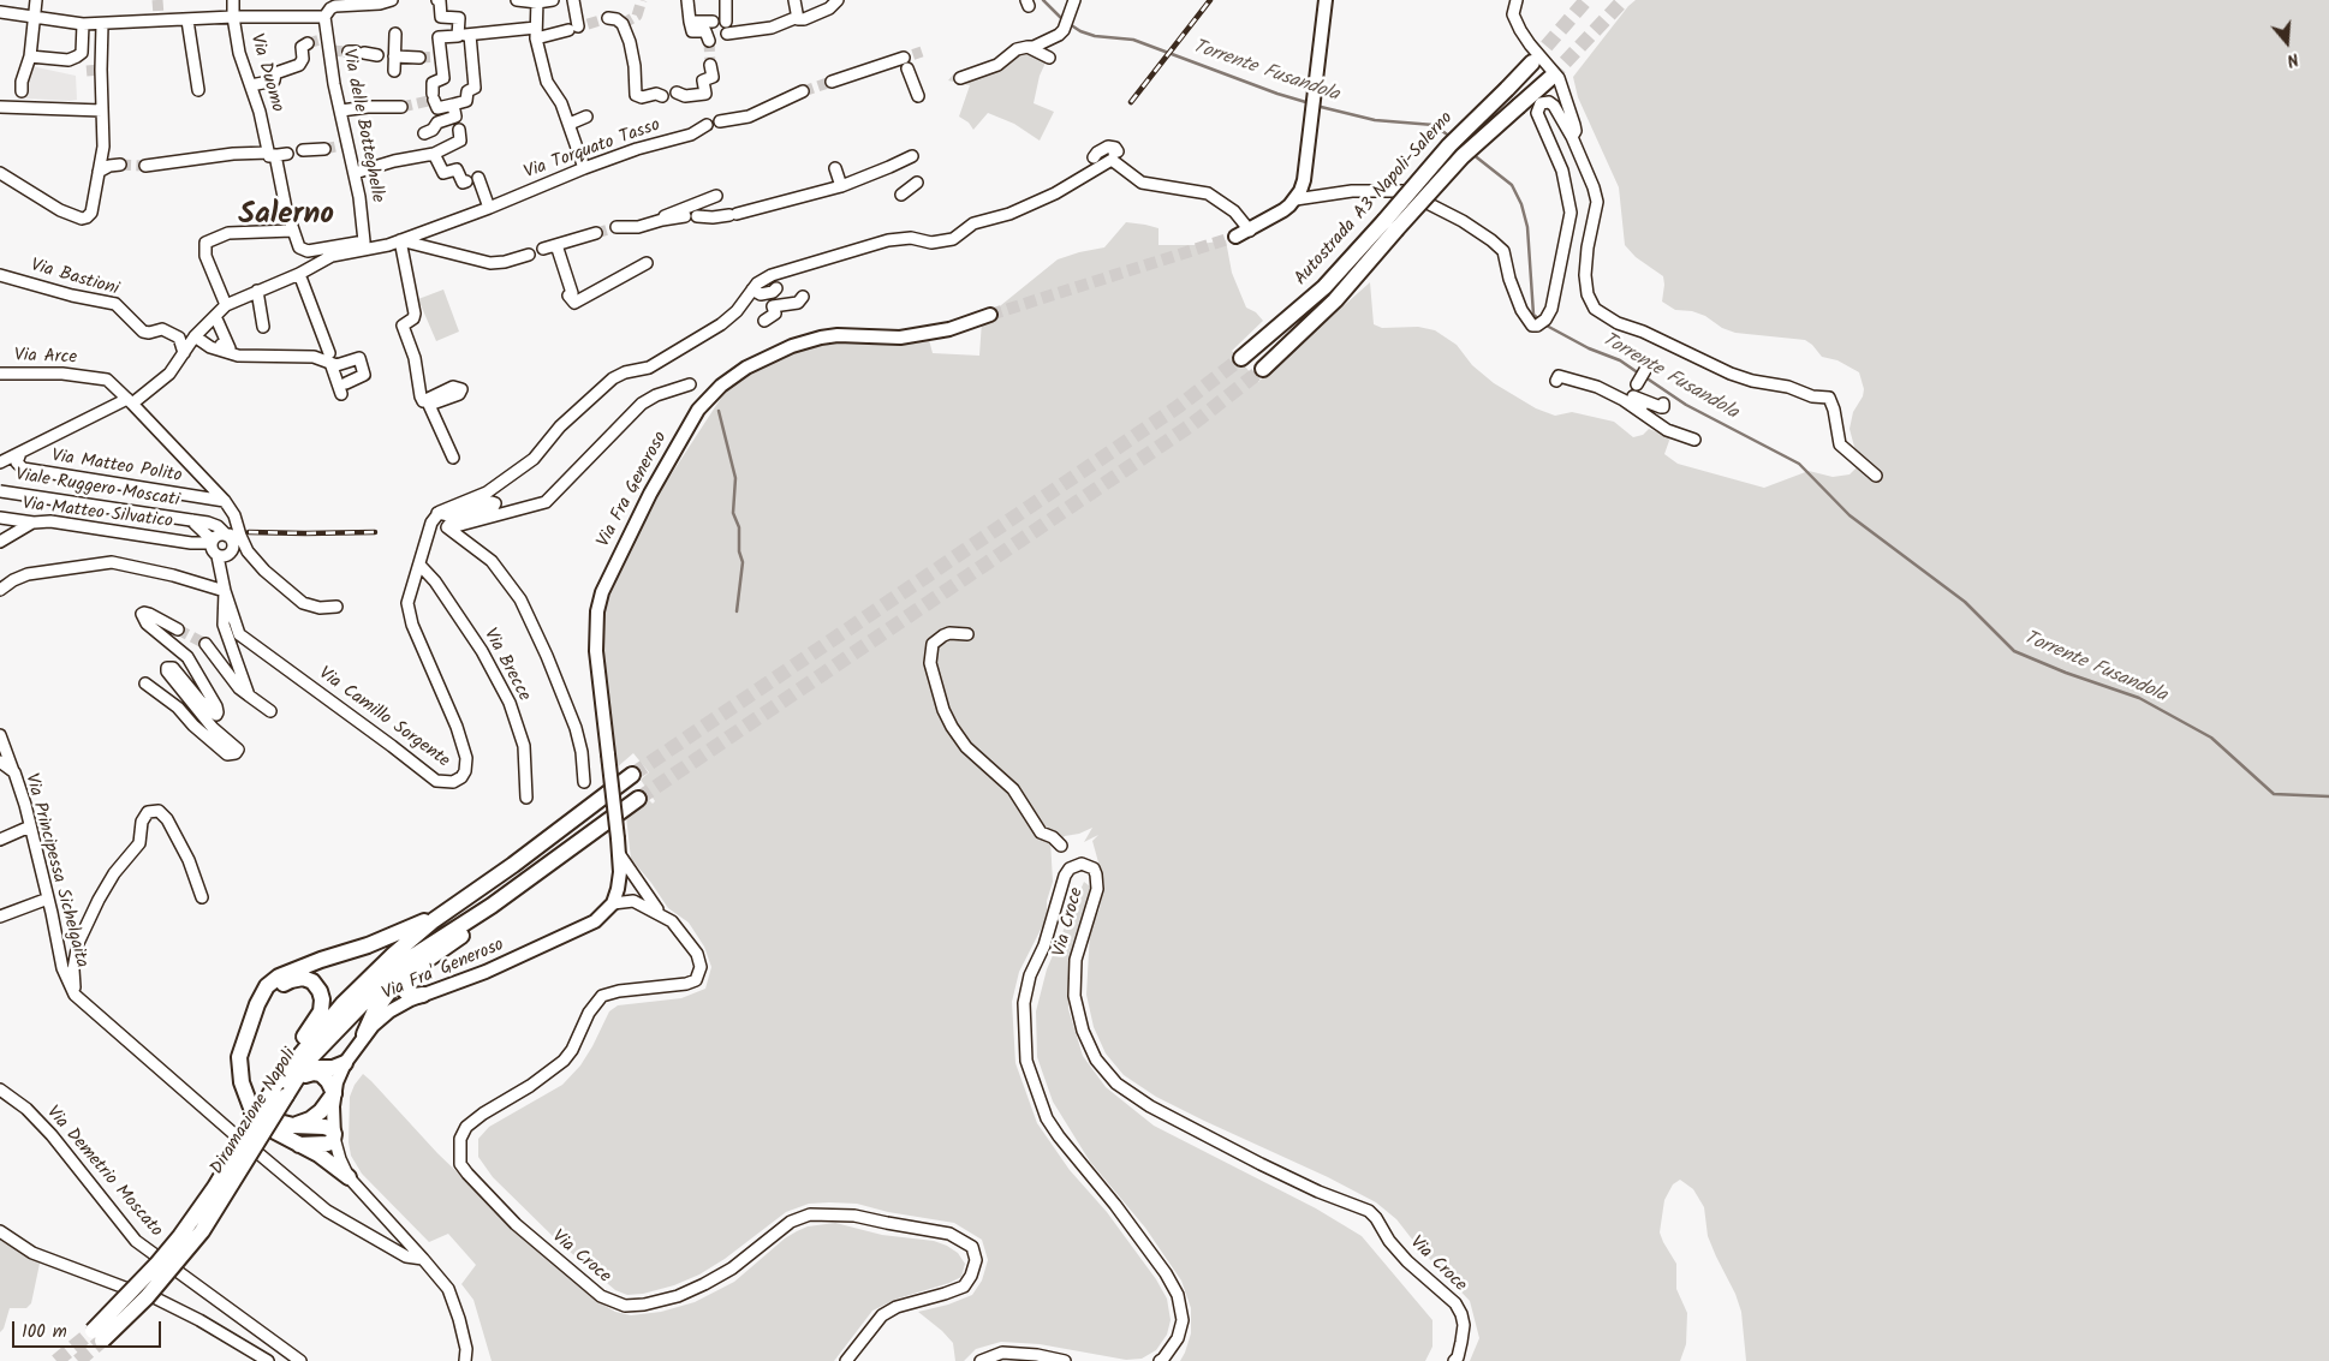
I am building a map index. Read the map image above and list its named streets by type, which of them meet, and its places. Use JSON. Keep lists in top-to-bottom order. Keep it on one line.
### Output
{"streets":{"highway":["Autostrada A3 Napoli-Salerno","Diramazione Napoli"],"main road":["Via Fra Generoso","Via Fra' Generoso"],"street":["Via Duomo","Via delle Botteghelle","Via Torquato Tasso","Via Bastioni","Via Arce","Via Matteo Polito","Viale Ruggero Moscati","Via Matteo Silvatico","Via Brecce","Via Camillo Sorgente","Via Principessa Sichelgaita","Via Croce","Via Demetrio Moscato"]},"crossings":[["Via delle Botteghelle","Via Torquato Tasso"],["Via Arce","Via Matteo Polito"],["Via Arce","Viale Ruggero Moscati"],["Via Arce","Via Camillo Sorgente"],["Viale Ruggero Moscati","Via Matteo Silvatico"],["Viale Ruggero Moscati","Via Camillo Sorgente"],["Via Fra Generoso","Via Croce"],["Via Fra Generoso","Via Fra' Generoso"],["Via Matteo Silvatico","Via Camillo Sorgente"],["Via Brecce","Via Camillo Sorgente"],["Via Croce","Via Fra' Generoso"]],"districts":["Salerno"],"water":["Torrente Fusandola"],"scale_bar":"100 m","north":"bottom"}
